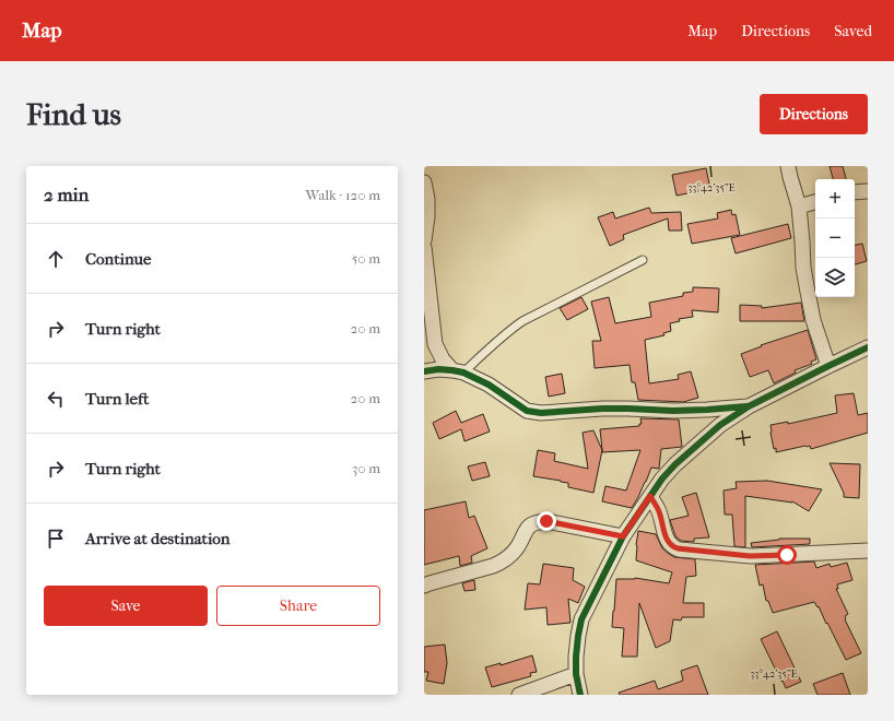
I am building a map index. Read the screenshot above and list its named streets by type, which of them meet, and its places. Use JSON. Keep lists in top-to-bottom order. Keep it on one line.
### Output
{"page":{"header":"Map","nav":["Map","Directions","Saved"],"buttons":["Directions",["Save","Share"]],"title":"Find us","heading":["2 min","Walk · 120 m"],"map_buttons":["+","−"],"list":[["Continue","50 m"],["Turn right","20 m"],["Turn left","20 m"],["Turn right","30 m"],"Arrive at destination"]},"coordinates":["33°42'35\"E"]}
